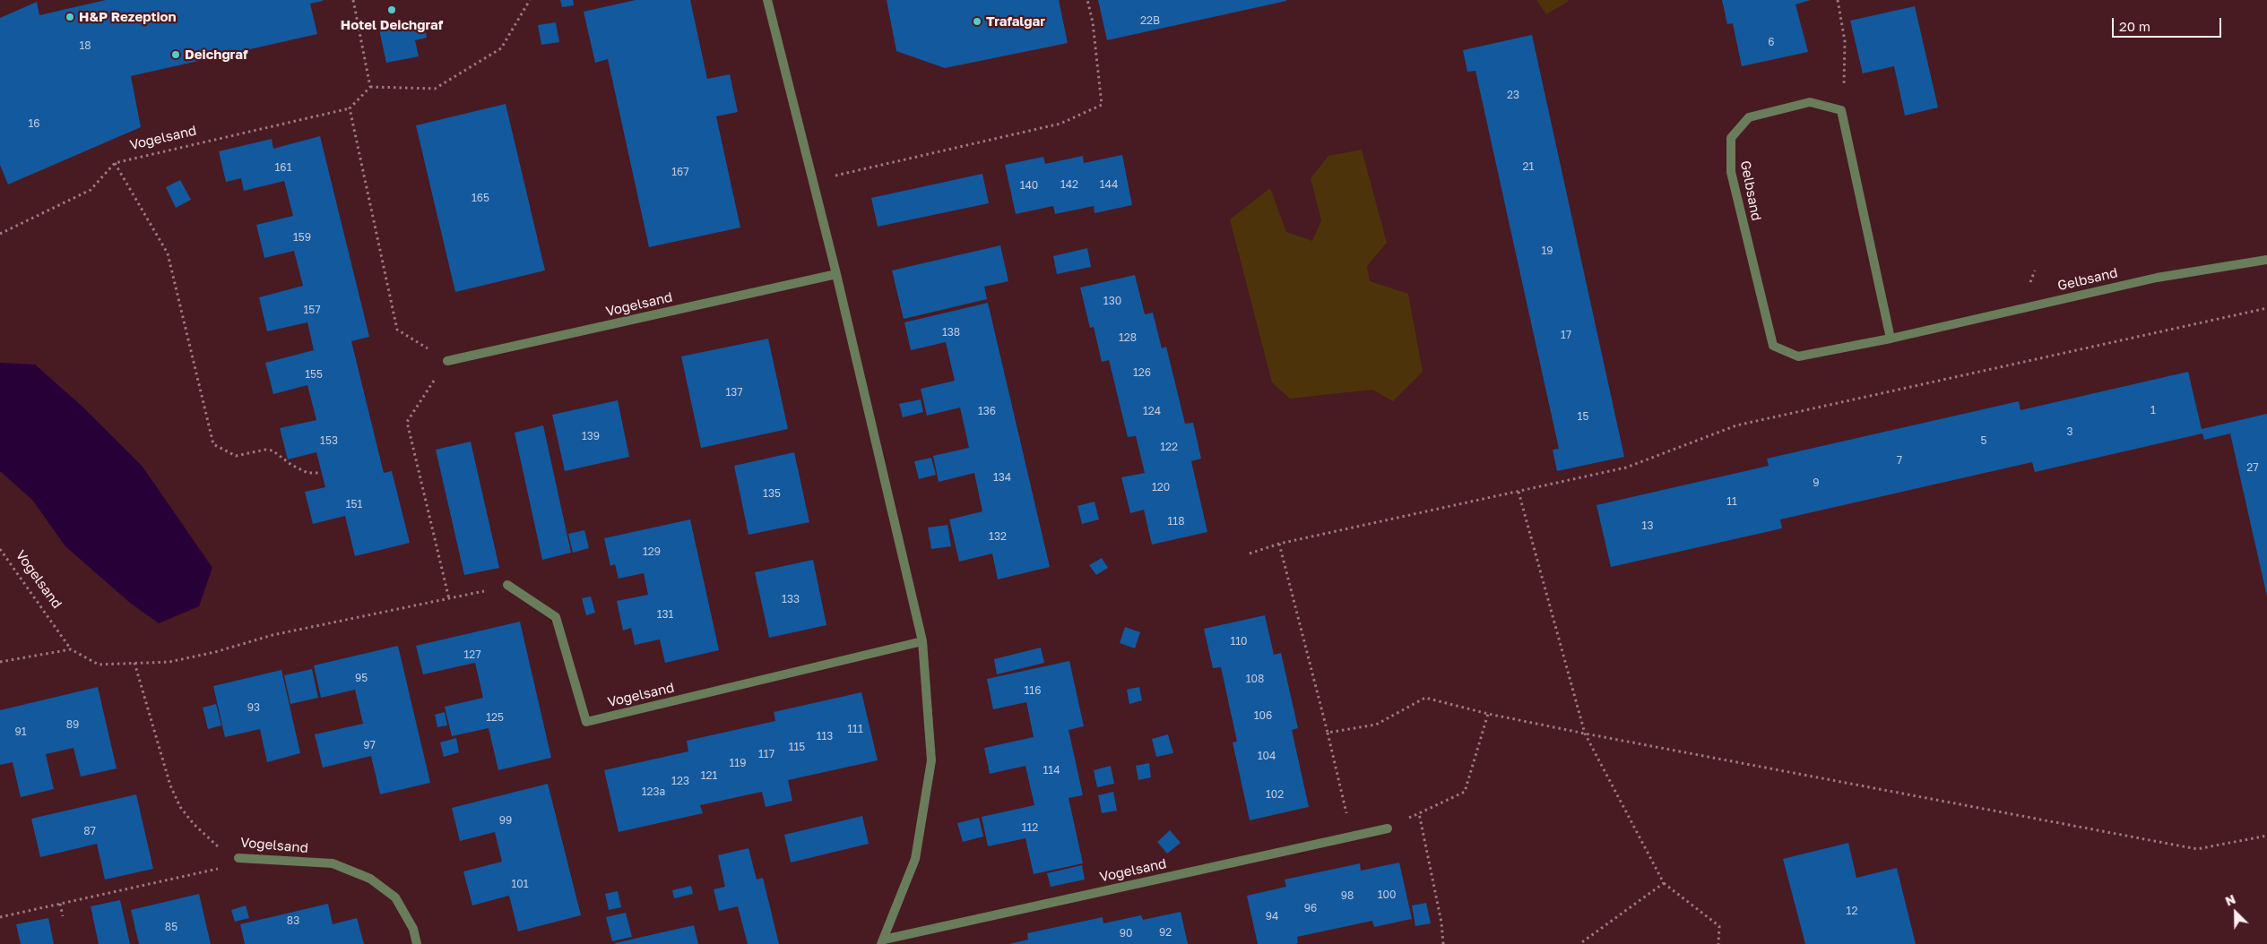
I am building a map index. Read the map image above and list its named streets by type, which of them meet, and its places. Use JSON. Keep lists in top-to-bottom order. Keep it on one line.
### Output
{"streets":{"street":["Vogelsand","Gelbsand"]},"places":["Hotel Deichgraf","H&P Rezeption","Trafalgar","Deichgraf"],"house_numbers":["22B","6","18","23","16","21","161","167","142","144","140","165","159","19","130","157","138","17","128","126","155","137","1","136","124","15","3","139","153","5","122","7","27","134","9","120","135","11","151","118","13","132","129","133","131","110","127","95","108","116","93","106","125","89","111","91","113","97","115","117","104","119","114","121","123","123a","102","99","112","87","101","100","98","96","12","94","83","85","92","90"],"scale_bar":"20 m","north":"top left"}
